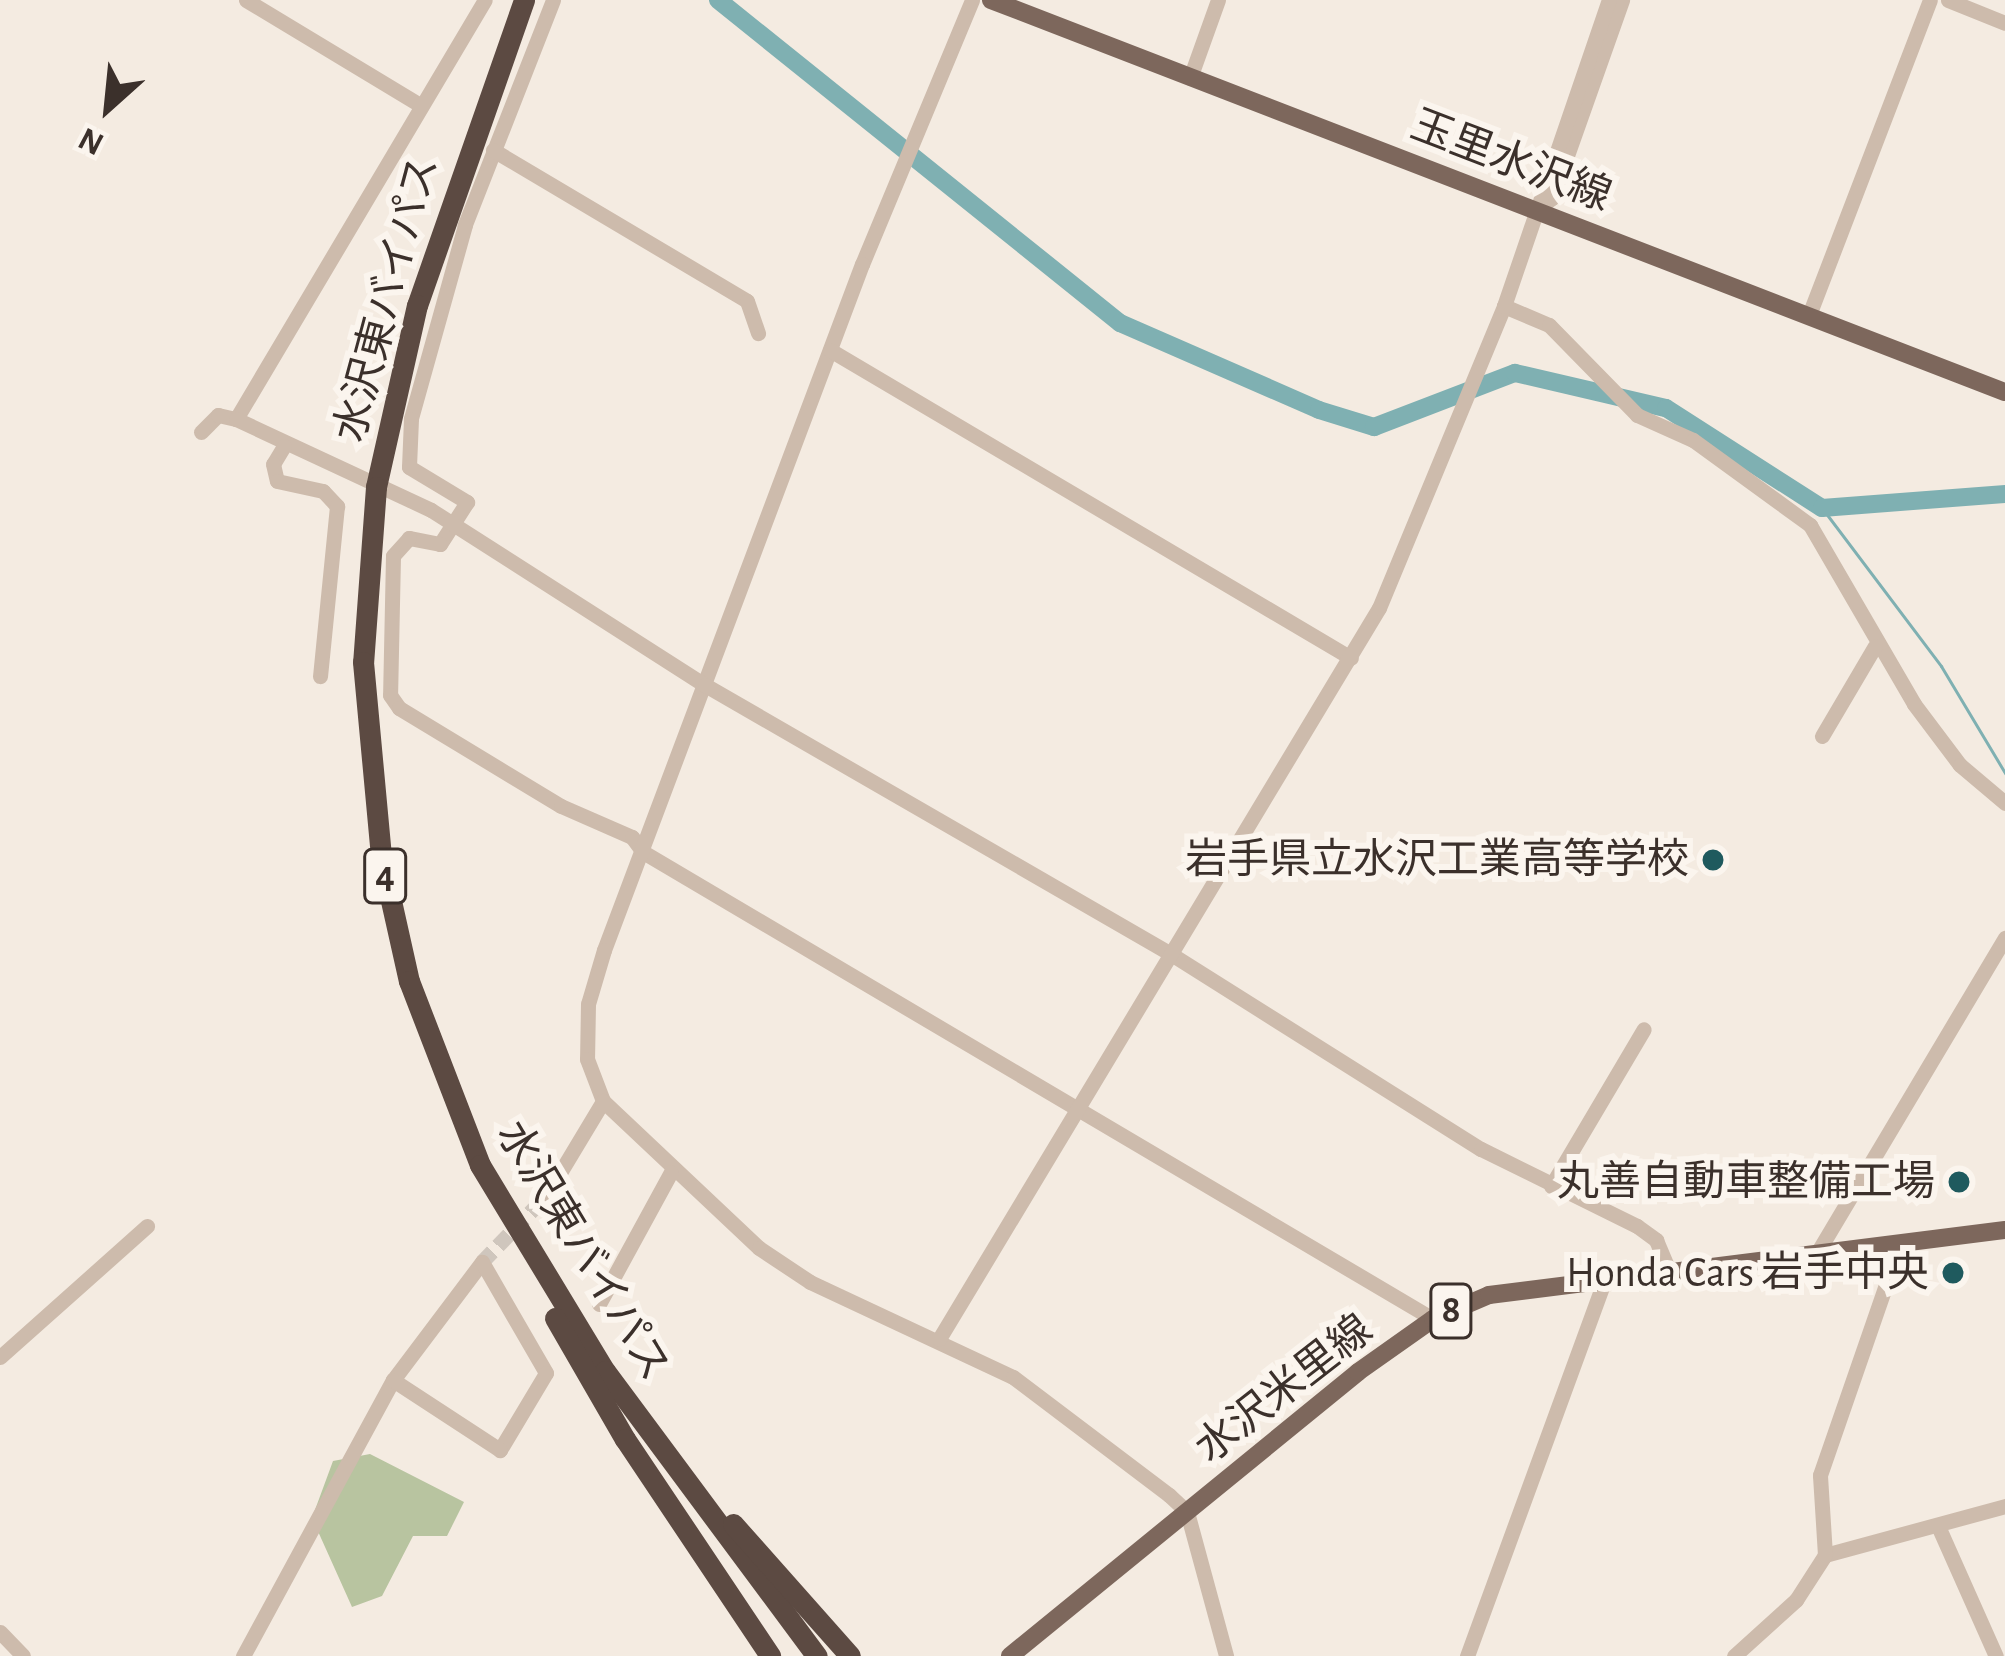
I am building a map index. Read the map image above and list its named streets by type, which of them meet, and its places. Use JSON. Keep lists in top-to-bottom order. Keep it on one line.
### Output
{"streets":{"highway":["水沢東バイパス","4"],"main road":["玉里水沢線","8","水沢米里線"]},"places":["岩手県立水沢工業高等学校","丸善自動車整備工場","Honda Cars 岩手中央"],"north":"bottom left"}
